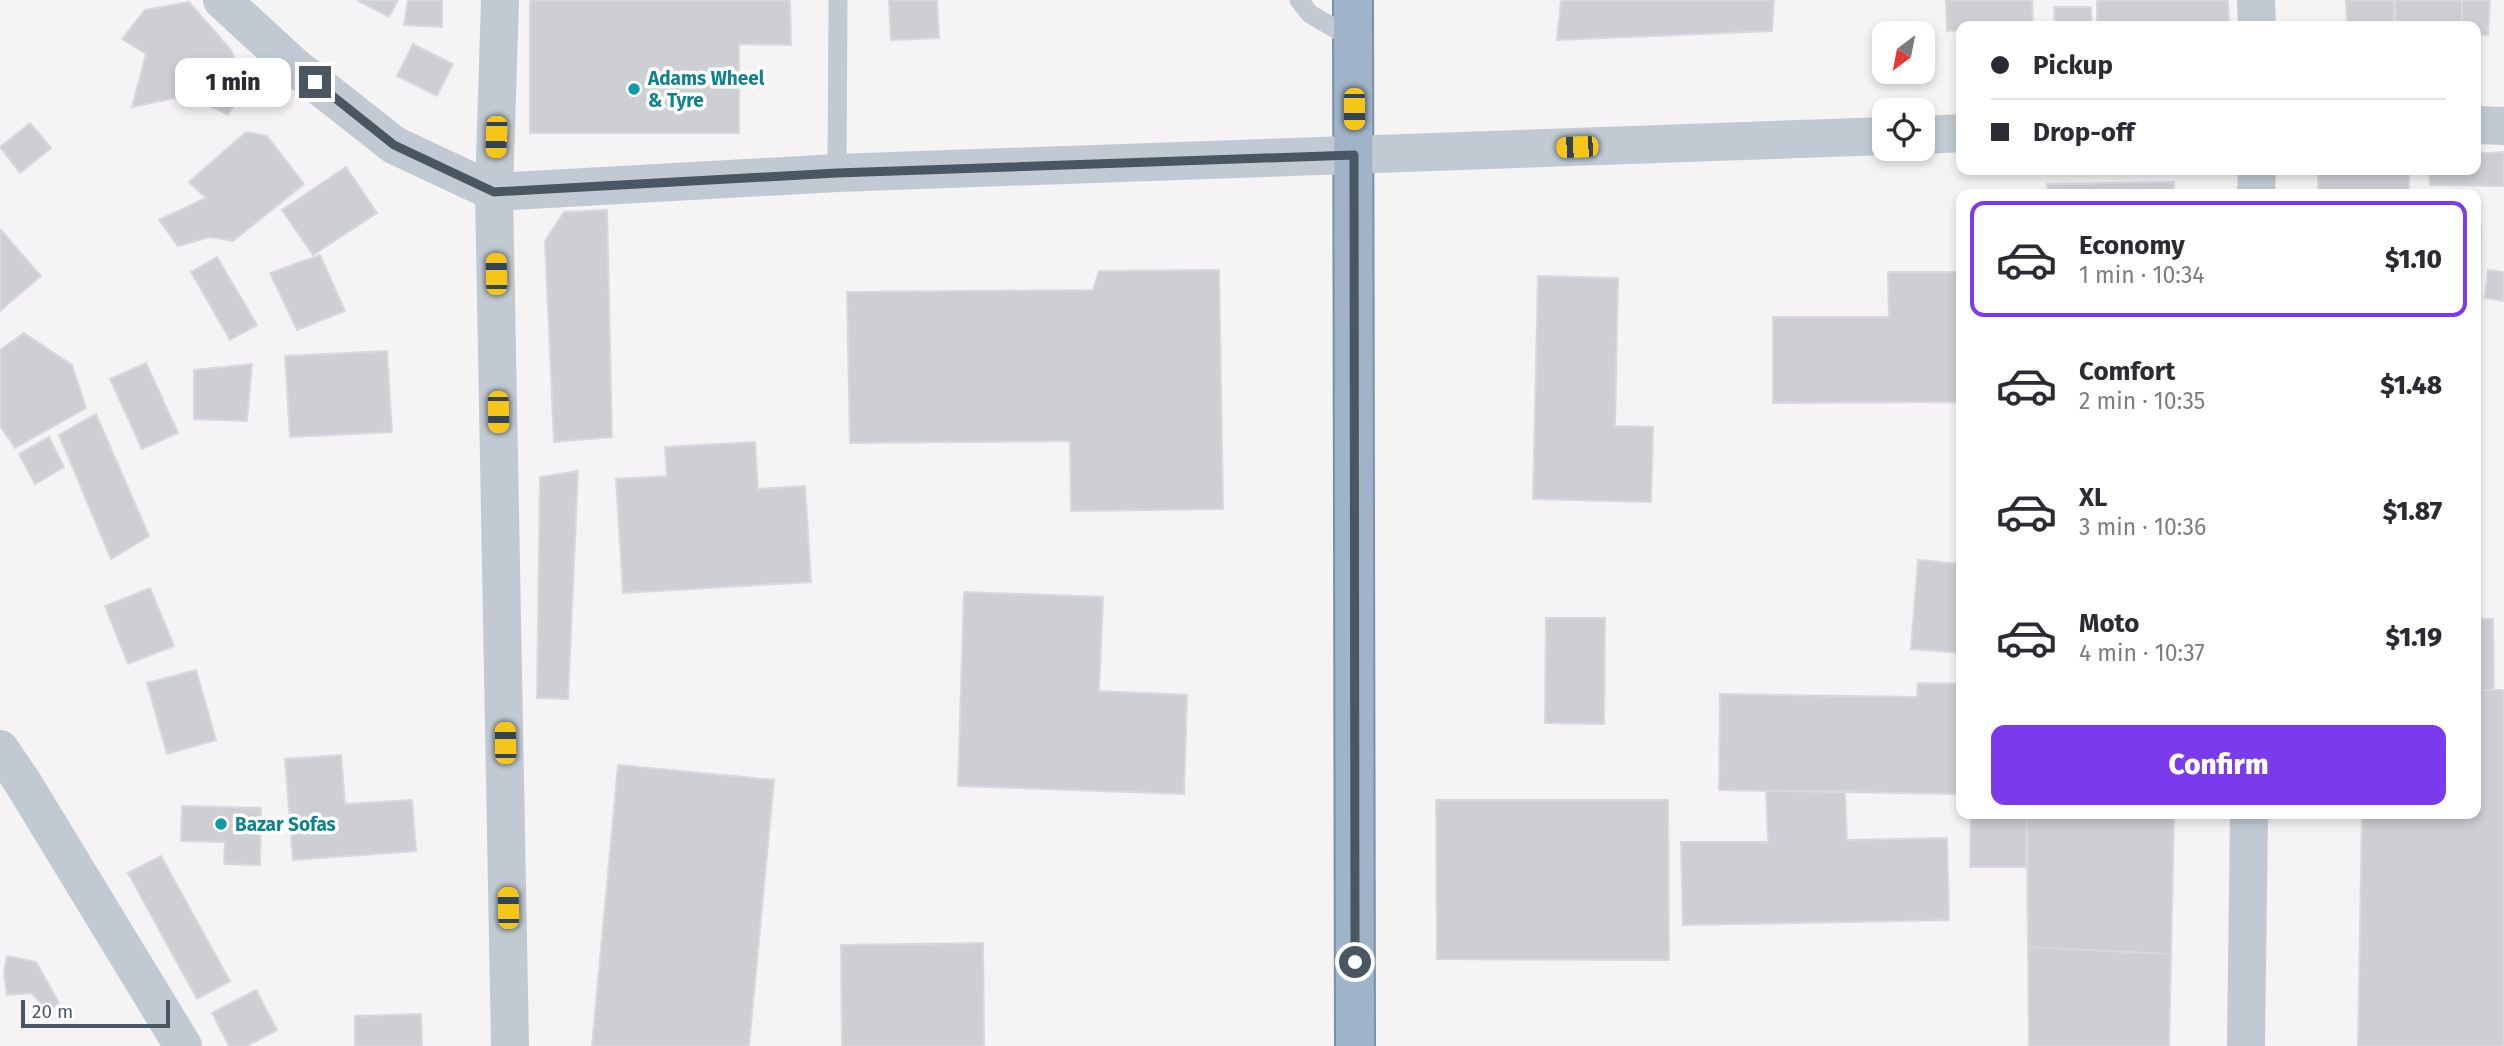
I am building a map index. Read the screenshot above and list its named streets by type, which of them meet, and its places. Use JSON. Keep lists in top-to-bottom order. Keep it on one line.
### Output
{"places":["Adams Wheel & Tyre","Bazar Sofas"],"scale_bar":"20 m","north":"bottom left","page":{"banner":["Pickup","Drop-off"],"bubble":"1 min","list":[{"name":"Economy","note":"1 min · 10:34","value":"$1.10"},{"name":"Comfort","note":"2 min · 10:35","value":"$1.48"},{"name":"XL","note":"3 min · 10:36","value":"$1.87"},{"name":"Moto","note":"4 min · 10:37","value":"$1.19"}],"buttons":"Confirm","scale":"20 m"}}
